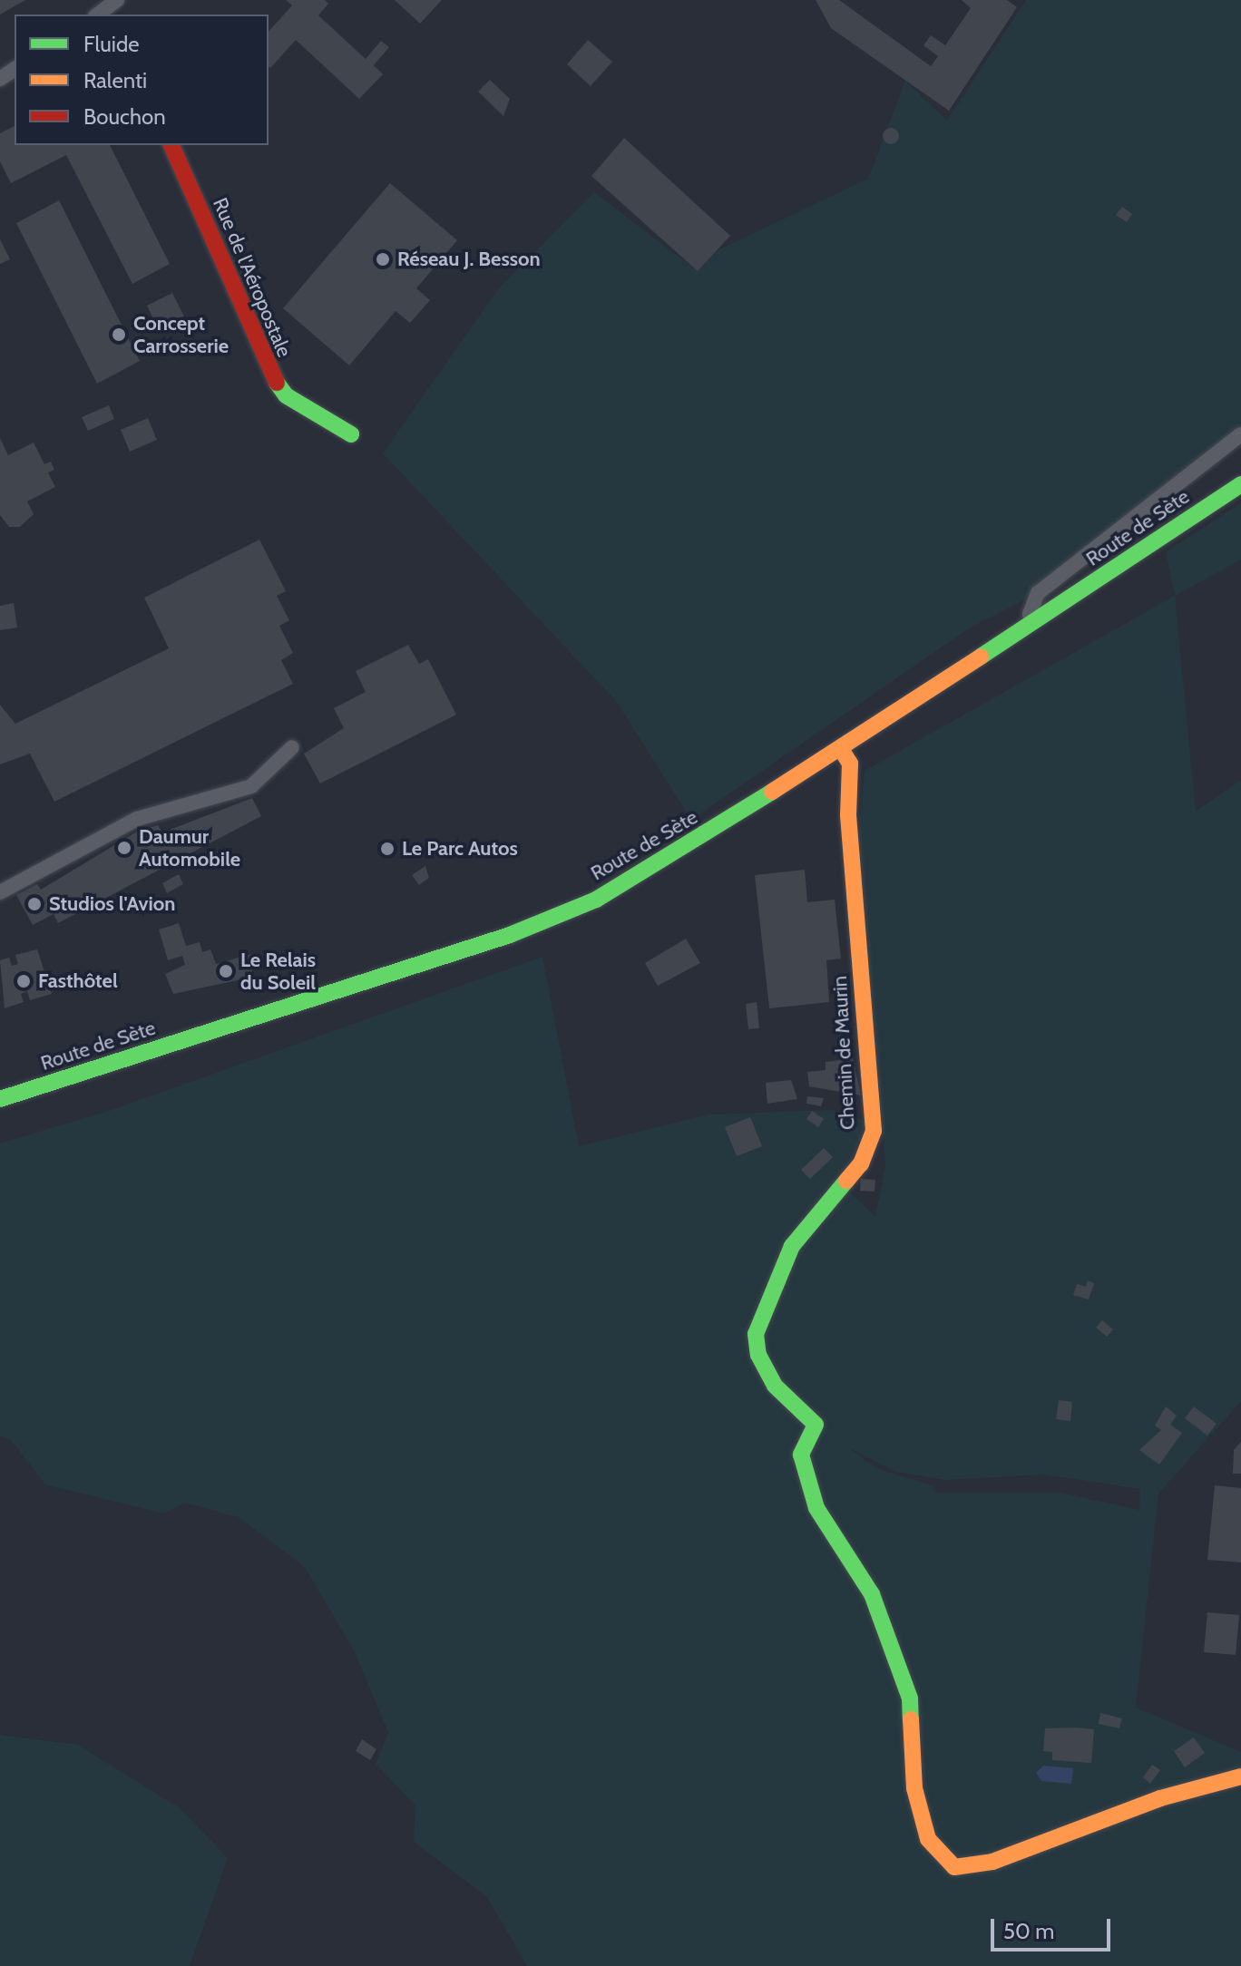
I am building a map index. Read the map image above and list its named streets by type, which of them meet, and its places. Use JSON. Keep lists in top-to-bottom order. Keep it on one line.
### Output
{"streets":{"street":["Rue de l'Aéropostale","Route de Sète","Chemin de Maurin"]},"crossings":[["Route de Sète","Chemin de Maurin"]],"places":["Réseau J. Besson","Concept Carrosserie","Daumur Automobile","Le Parc Autos","Studios l'Avion","Le Relais du Soleil","Fasthôtel"],"legend":["Fluide","Ralenti","Bouchon"],"scale_bar":"50 m"}
